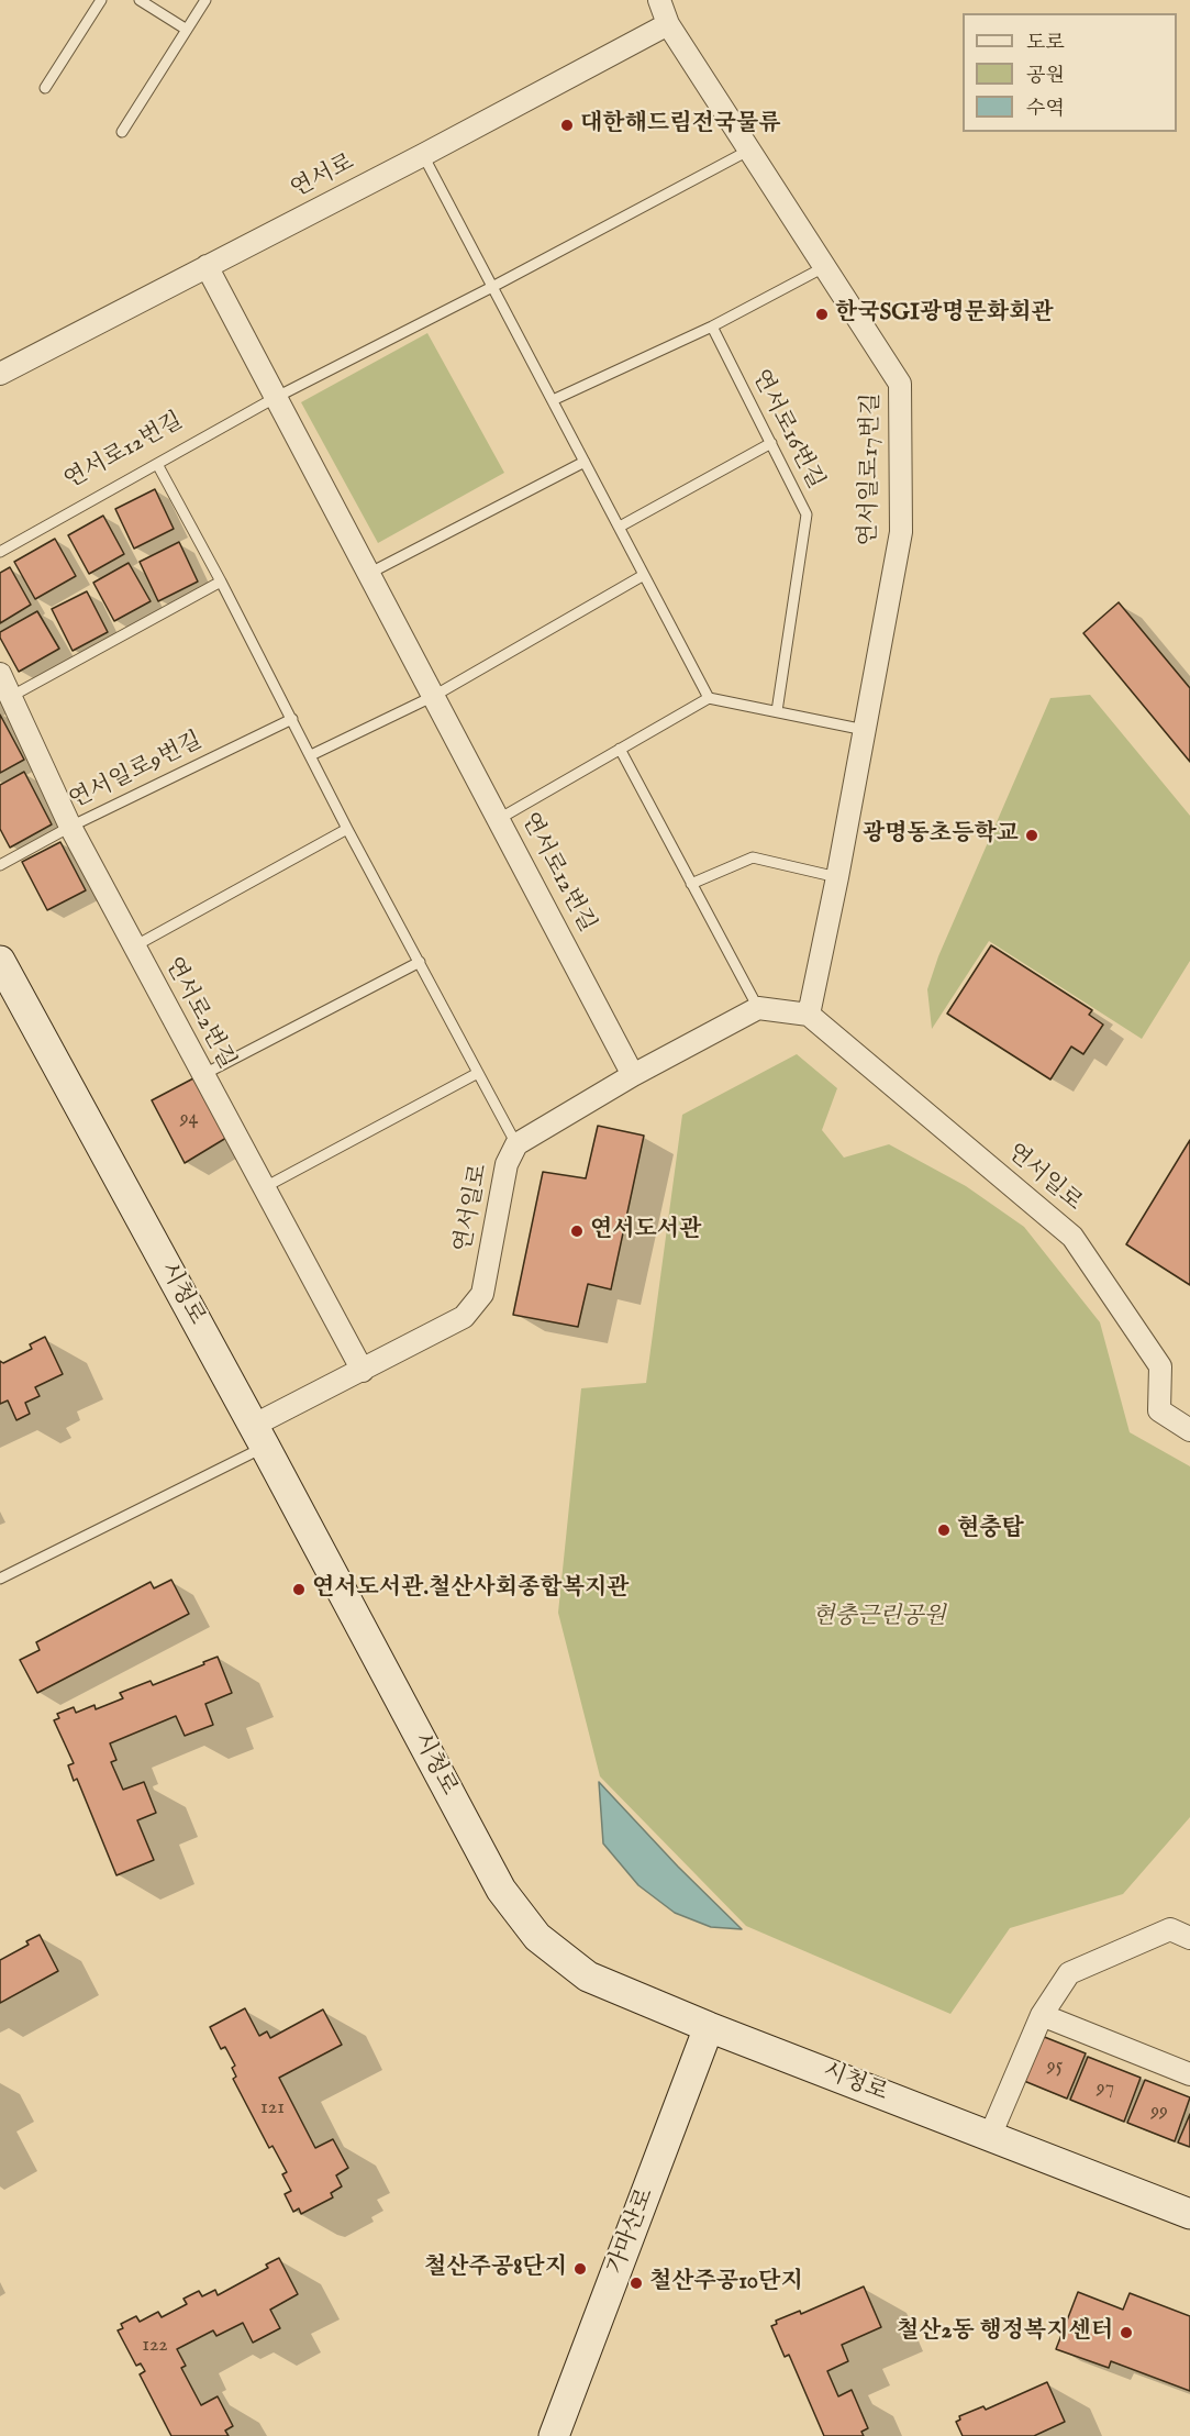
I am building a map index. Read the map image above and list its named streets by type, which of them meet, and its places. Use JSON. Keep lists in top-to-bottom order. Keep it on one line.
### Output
{"streets":{"main road":["시청로","가마산로"],"street":["연서로","연서로12번길","연서일로17번길","연서로2번길","연서일로"],"lane":["연서로16번길","연서일로9번길"]},"crossings":[["연서로","연서로12번길"],["연서로","연서일로17번길"],["연서로12번길","연서일로"],["연서일로17번길","연서일로"],["연서일로9번길","연서로2번길"],["연서로2번길","연서일로"],["연서일로","시청로"],["시청로","가마산로"]],"parks":["현충근린공원"],"places":["대한해드림전국물류","한국SGI광명문화회관","광명동초등학교","연서도서관","현충탑","연서도서관.철산사회종합복지관","철산주공8단지","철산주공10단지","철산2동 행정복지센터"],"house_numbers":["94","95","97","121","99","122"],"legend":["도로","공원","수역"]}
